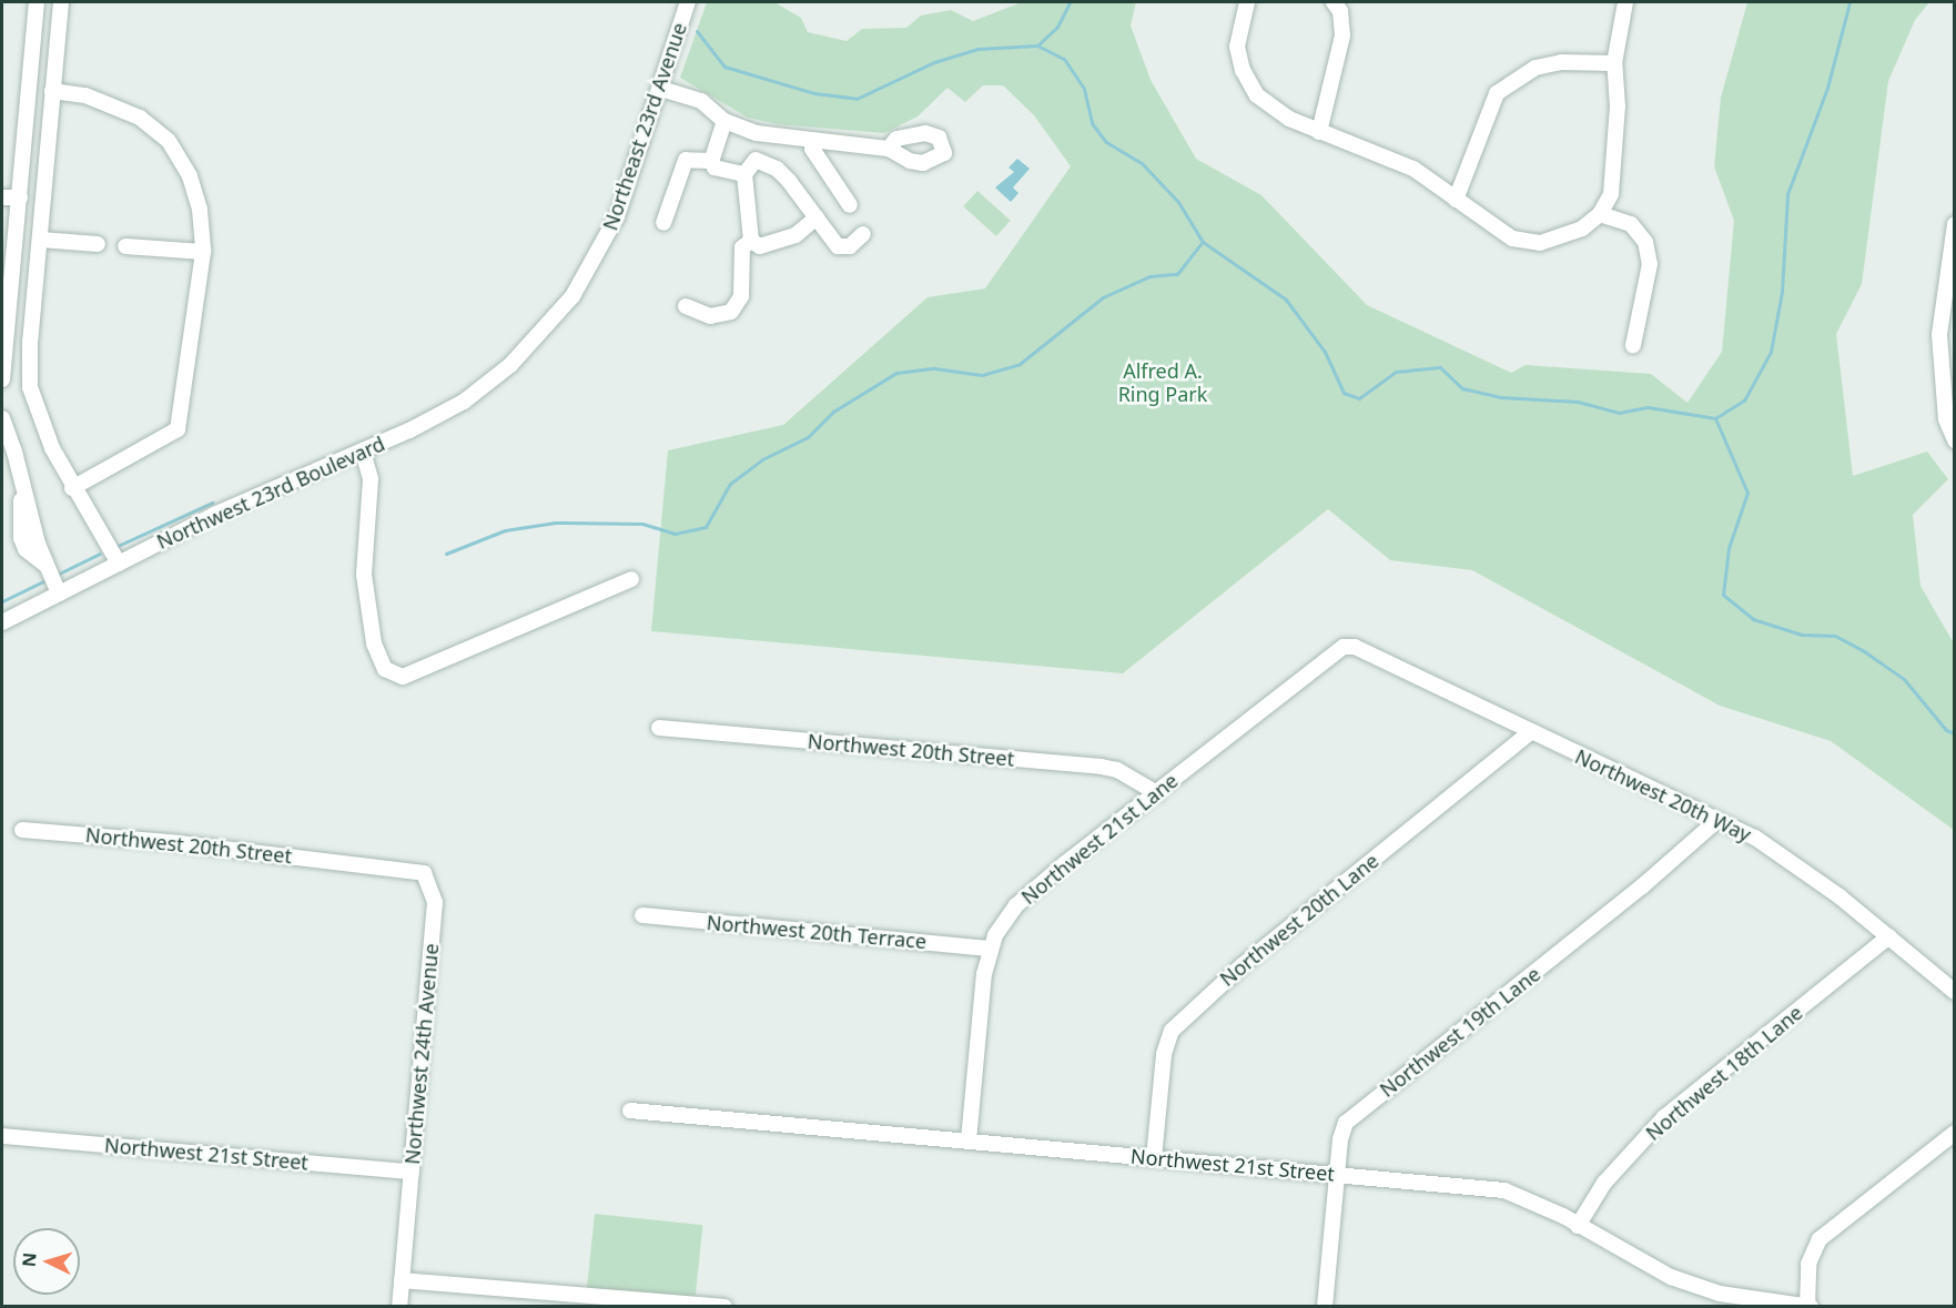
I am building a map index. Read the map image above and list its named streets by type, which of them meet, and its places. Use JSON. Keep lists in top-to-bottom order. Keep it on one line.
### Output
{"streets":{"street":["Northeast 23rd Avenue","Northwest 23rd Boulevard","Northwest 20th Street","Northwest 20th Way","Northwest 21st Lane","Northwest 20th Lane","Northwest 20th Terrace","Northwest 19th Lane","Northwest 24th Avenue","Northwest 18th Lane","Northwest 21st Street"]},"crossings":[["Northeast 23rd Avenue","Northwest 23rd Boulevard"],["Northwest 20th Street","Northwest 21st Lane"],["Northwest 20th Street","Northwest 24th Avenue"],["Northwest 20th Way","Northwest 21st Lane"],["Northwest 20th Way","Northwest 20th Lane"],["Northwest 20th Way","Northwest 19th Lane"],["Northwest 20th Way","Northwest 18th Lane"],["Northwest 21st Lane","Northwest 20th Terrace"],["Northwest 21st Lane","Northwest 21st Street"],["Northwest 20th Lane","Northwest 21st Street"],["Northwest 19th Lane","Northwest 21st Street"],["Northwest 24th Avenue","Northwest 21st Street"],["Northwest 18th Lane","Northwest 21st Street"]],"parks":["Alfred A. Ring Park"],"north":"left"}
